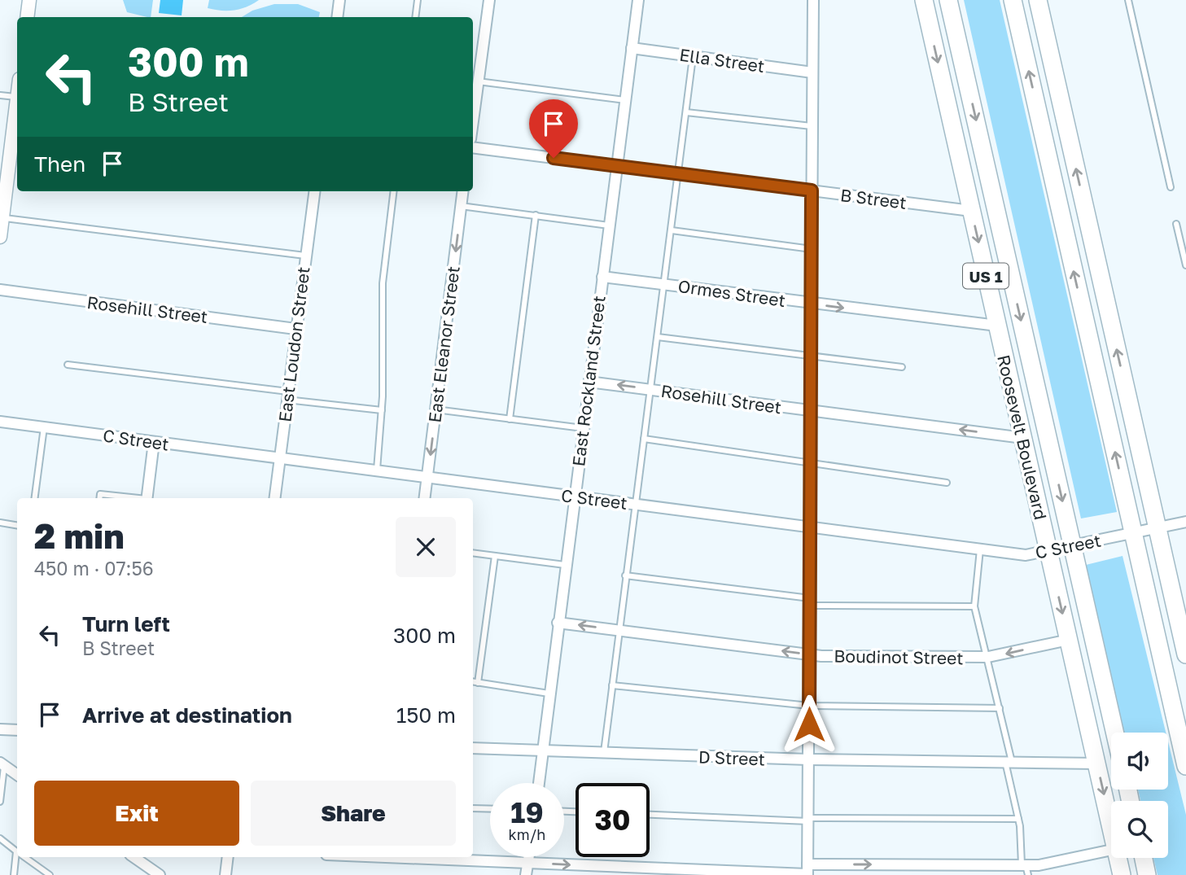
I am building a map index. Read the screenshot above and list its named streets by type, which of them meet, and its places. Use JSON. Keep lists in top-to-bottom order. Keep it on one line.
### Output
{"streets":{"highway":["US 1","Roosevelt Boulevard"],"street":["Ella Street","B Street","Ormes Street","Rosehill Street","East Loudon Street","East Eleanor Street","East Rockland Street","C Street","Boudinot Street","D Street"]},"crossings":[["Ella Street","East Rockland Street"],["B Street","East Rockland Street"],["B Street","Roosevelt Boulevard"],["Ormes Street","East Rockland Street"],["Ormes Street","Roosevelt Boulevard"],["Rosehill Street","East Loudon Street"],["Rosehill Street","East Rockland Street"],["Rosehill Street","Roosevelt Boulevard"],["East Loudon Street","C Street"],["East Eleanor Street","C Street"],["East Rockland Street","C Street"],["East Rockland Street","Boudinot Street"],["East Rockland Street","D Street"],["Roosevelt Boulevard","C Street"],["Roosevelt Boulevard","Boudinot Street"],["Roosevelt Boulevard","D Street"]],"one_way":["Ormes Street","Rosehill Street","East Eleanor Street","Boudinot Street"],"page":{"turn":["300 m","B Street"],"then":"Then","heading":["2 min","450 m · 07:56"],"list":[{"name":"Turn left","note":"B Street","value":"300 m"},{"name":"Arrive at destination","value":"150 m"}],"buttons":["Exit","Share"],"speed":"19 km/h","limit":"30"}}
